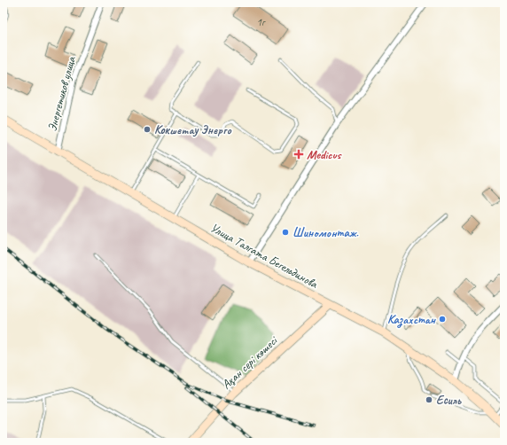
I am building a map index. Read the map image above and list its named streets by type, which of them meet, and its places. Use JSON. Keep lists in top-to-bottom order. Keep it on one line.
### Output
{"streets":{"street":["Энергетиков улица","Улица Талгата Бегельдинова","Ақан сері көшесі"]},"crossings":[["Энергетиков улица","Улица Талгата Бегельдинова"],["Улица Талгата Бегельдинова","Ақан сері көшесі"]],"places":{"other":["Кокшетау Энерго","Шиномонтаж.","Казахстан","Есиль"],"health":["Medicus"]},"house_numbers":["1г"]}
